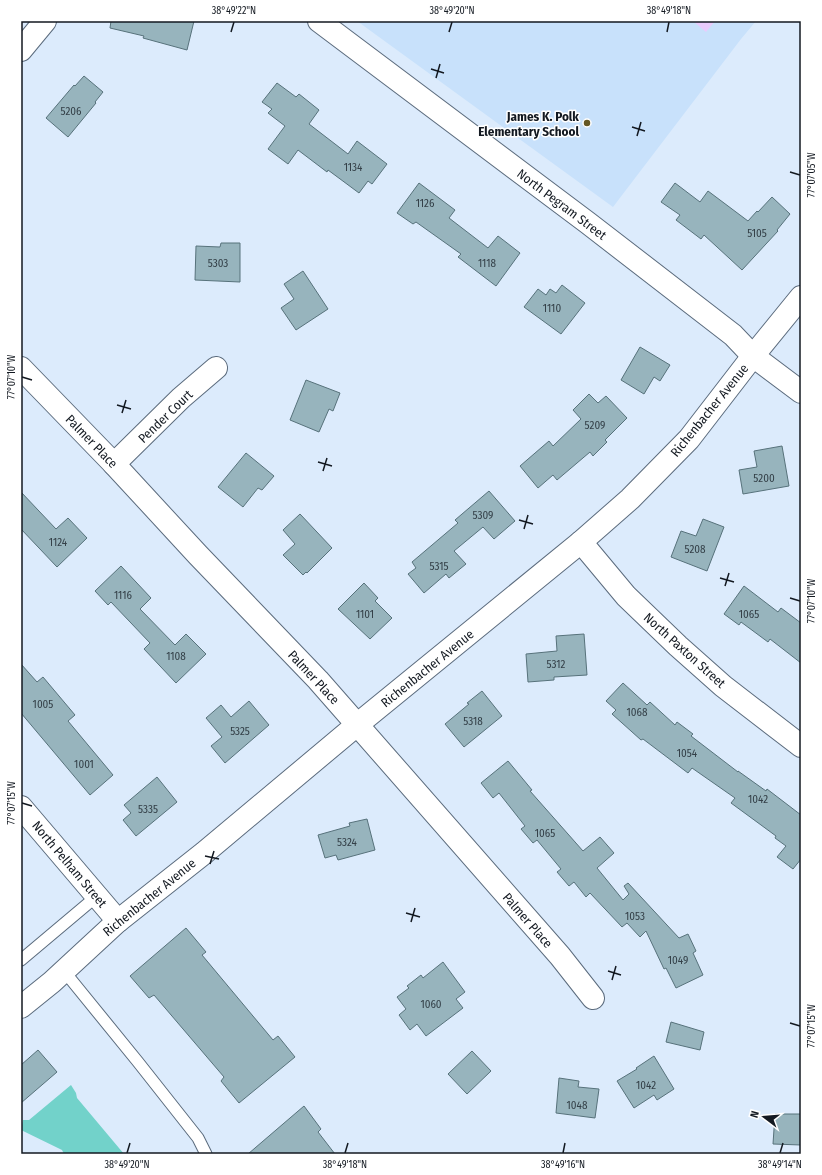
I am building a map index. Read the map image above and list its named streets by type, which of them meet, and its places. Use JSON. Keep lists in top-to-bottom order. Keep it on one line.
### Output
{"streets":{"street":["North Pegram Street","Richenbacher Avenue","Pender Court","Palmer Place","North Paxton Street","North Pelham Street"]},"crossings":[["North Pegram Street","Richenbacher Avenue"],["Richenbacher Avenue","Palmer Place"],["Richenbacher Avenue","North Paxton Street"],["Richenbacher Avenue","North Pelham Street"],["Pender Court","Palmer Place"]],"places":["James K. Polk Elementary School"],"house_numbers":["5206","1134","1126","5105","5303","1118","1110","5209","5200","5309","1124","5208","5315","1116","1101","1065","1108","5312","1005","1068","5318","5325","1054","1001","1042","5335","1065","5324","1053","1049","1060","1042","1048"],"north":"left","coordinates":["38°49'22\"N","38°49'20\"N","38°49'18\"N","77°07'05\"W","77°07'10\"W","77°07'15\"W","38°49'16\"N","38°49'14\"N"]}
